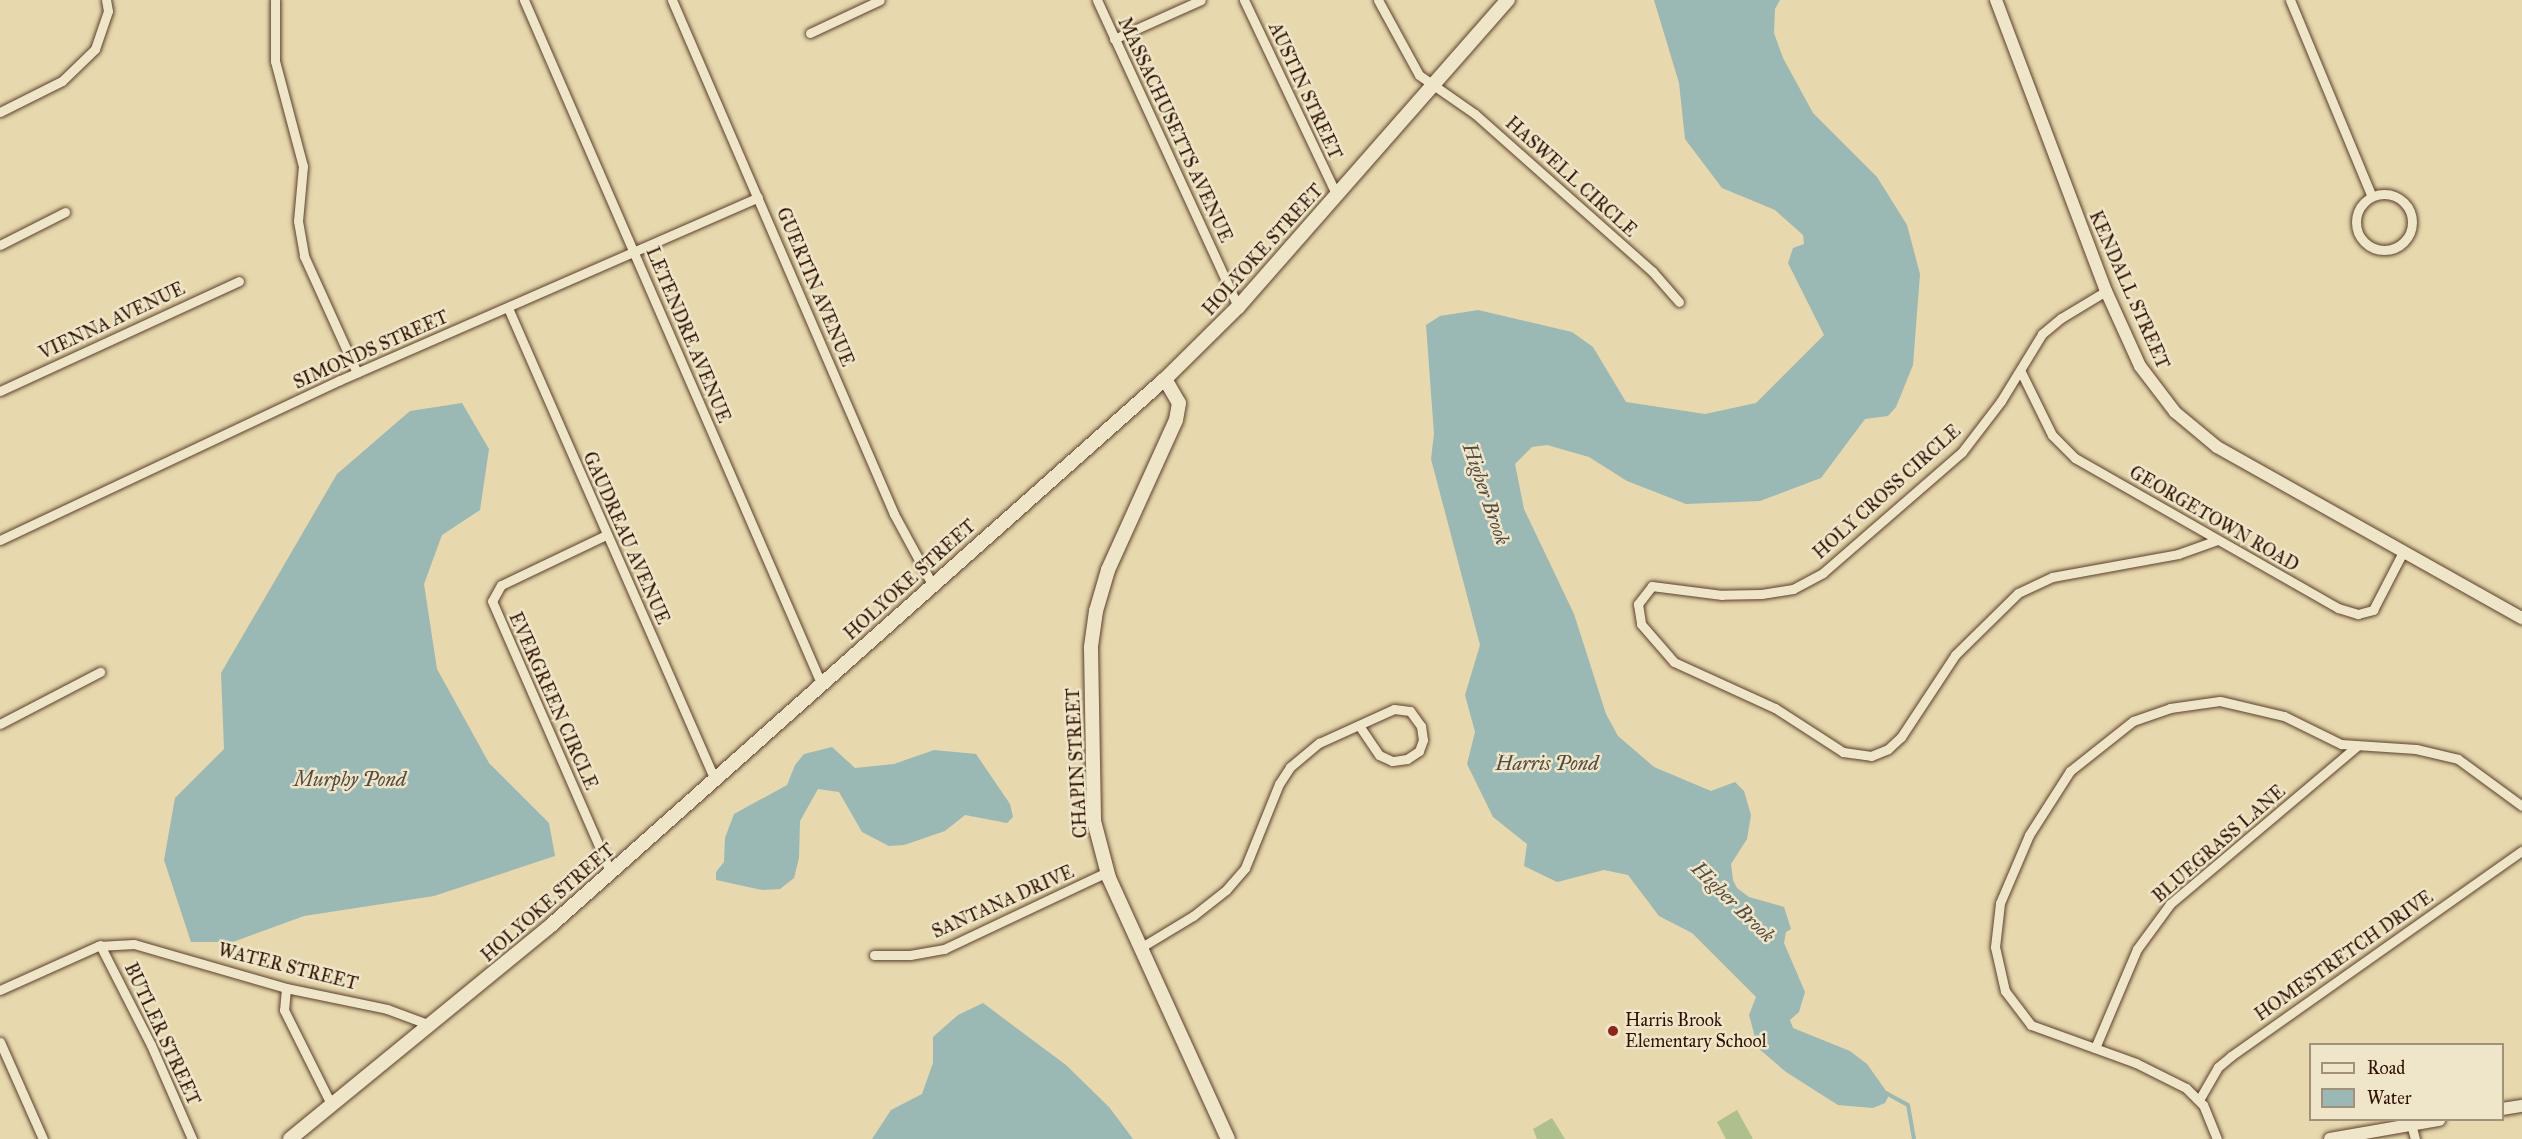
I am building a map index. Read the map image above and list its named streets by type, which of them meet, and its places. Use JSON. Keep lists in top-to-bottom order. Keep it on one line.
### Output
{"streets":{"main road":["HOLYOKE STREET","CHAPIN STREET"],"street":["AUSTIN STREET","MASSACHUSETTS AVENUE","HASWELL CIRCLE","GUERTIN AVENUE","KENDALL STREET","VIENNA AVENUE","LETENDRE AVENUE","SIMONDS STREET","HOLY CROSS CIRCLE","GEORGETOWN ROAD","GAUDREAU AVENUE","EVERGREEN CIRCLE","BLUEGRASS LANE","SANTANA DRIVE","HOMESTRETCH DRIVE","WATER STREET","BUTLER STREET"]},"crossings":[["AUSTIN STREET","HOLYOKE STREET"],["MASSACHUSETTS AVENUE","HOLYOKE STREET"],["HASWELL CIRCLE","HOLYOKE STREET"],["HOLYOKE STREET","GUERTIN AVENUE"],["HOLYOKE STREET","LETENDRE AVENUE"],["HOLYOKE STREET","GAUDREAU AVENUE"],["HOLYOKE STREET","EVERGREEN CIRCLE"],["HOLYOKE STREET","CHAPIN STREET"],["HOLYOKE STREET","WATER STREET"],["GUERTIN AVENUE","SIMONDS STREET"],["KENDALL STREET","HOLY CROSS CIRCLE"],["KENDALL STREET","GEORGETOWN ROAD"],["LETENDRE AVENUE","SIMONDS STREET"],["SIMONDS STREET","GAUDREAU AVENUE"],["HOLY CROSS CIRCLE","GEORGETOWN ROAD"],["GAUDREAU AVENUE","EVERGREEN CIRCLE"],["CHAPIN STREET","SANTANA DRIVE"],["WATER STREET","BUTLER STREET"]],"water":["Higher Brook","Harris Pond","Murphy Pond"],"places":["Harris Brook Elementary School"],"legend":["Road","Water"]}
